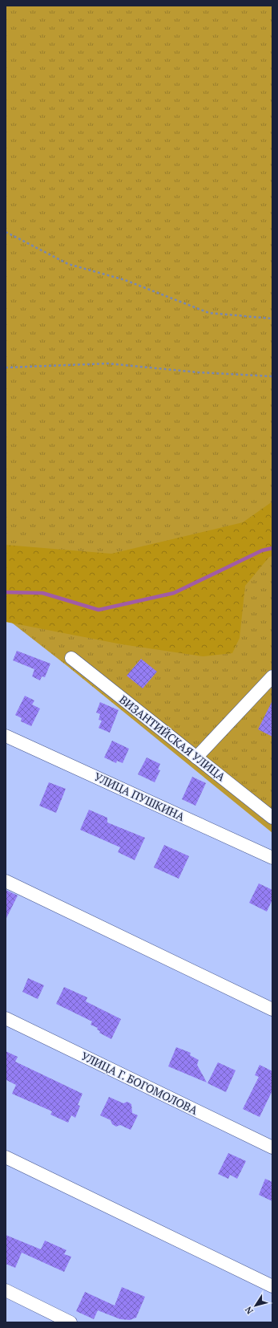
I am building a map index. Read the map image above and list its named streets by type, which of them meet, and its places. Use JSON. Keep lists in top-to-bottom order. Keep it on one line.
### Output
{"streets":{"street":["ВИЗАНТИЙСКАЯ УЛИЦА","УЛИЦА ПУШКИНА","УЛИЦА Г. БОГОМОЛОВА"]},"north":"bottom left"}
